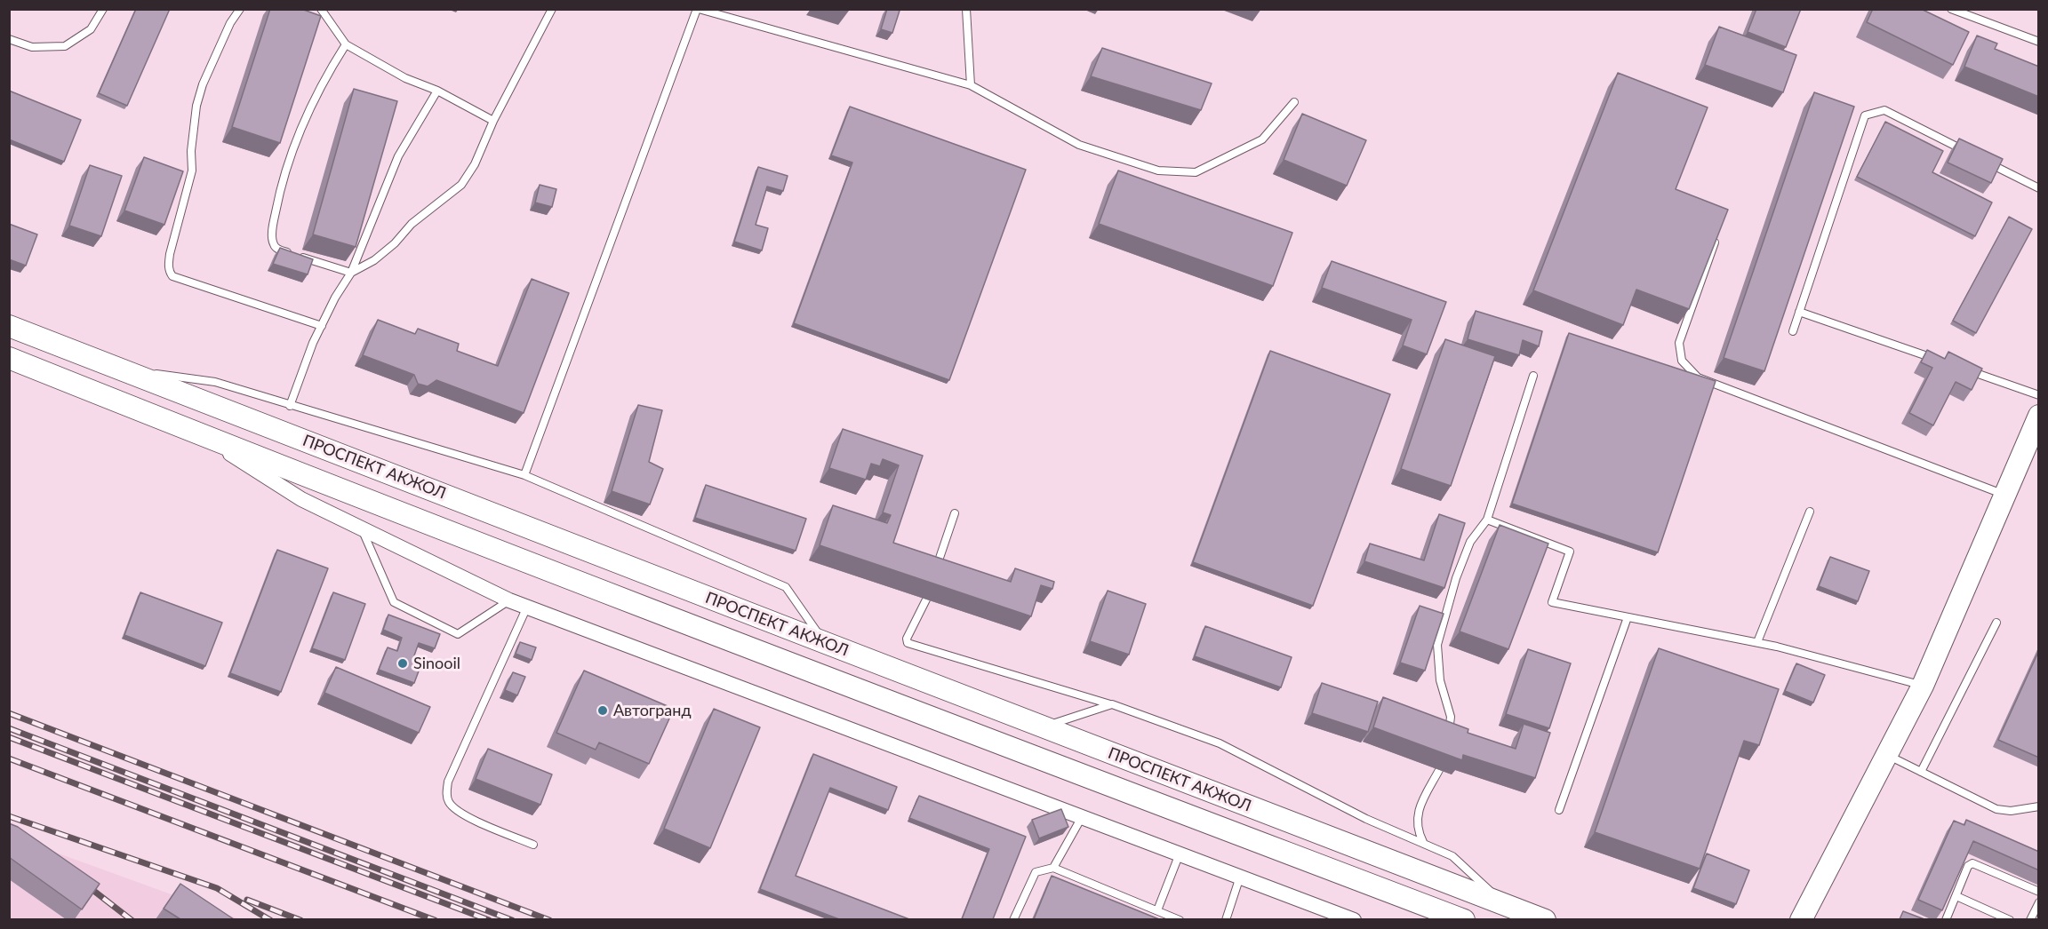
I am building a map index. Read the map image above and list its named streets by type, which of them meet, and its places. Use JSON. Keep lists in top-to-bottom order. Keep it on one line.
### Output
{"streets":{"main road":["ПРОСПЕКТ АКЖОЛ"]},"places":["Sinooil","Автогранд"]}
